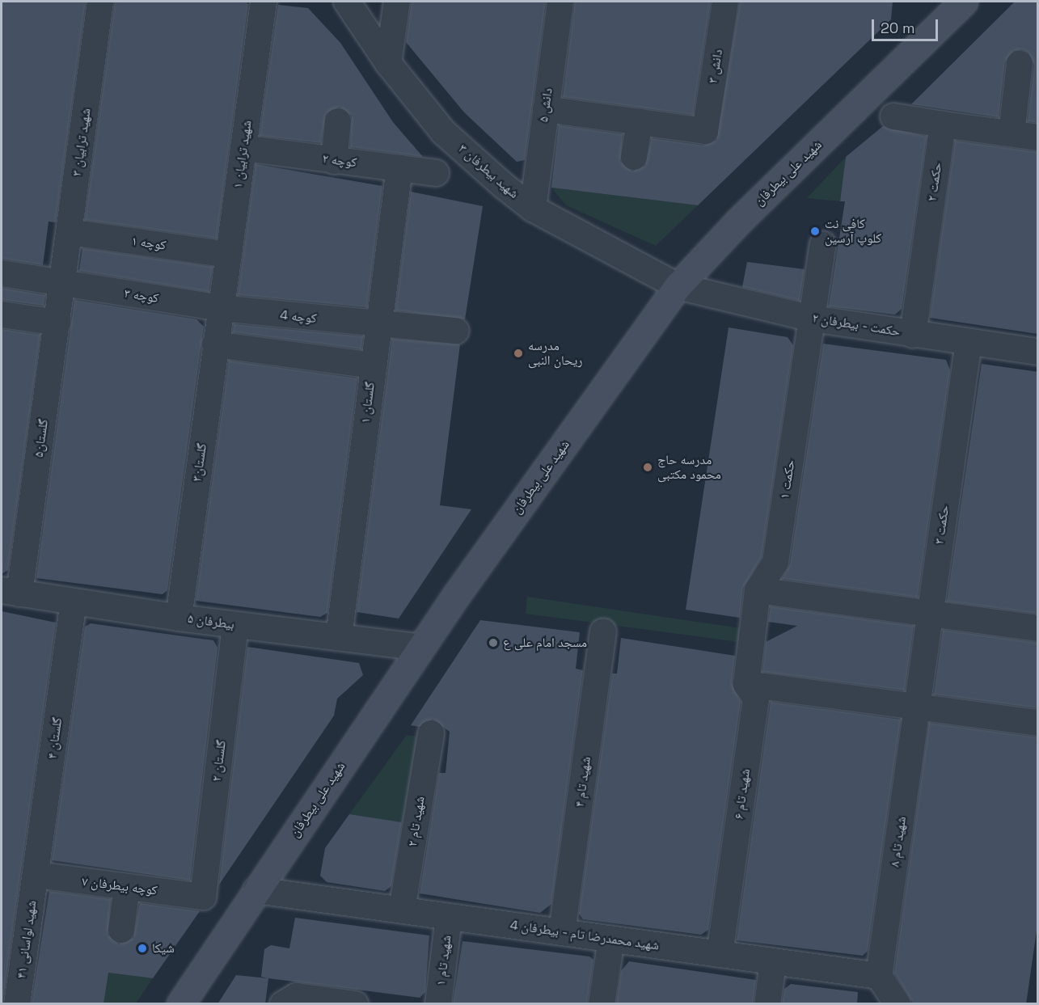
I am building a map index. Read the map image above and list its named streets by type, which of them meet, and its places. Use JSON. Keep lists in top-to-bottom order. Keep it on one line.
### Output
{"streets":{"street":["دانش ۳","دانش ۵","شهید ترابیان ۳","شهید ترابیان ۱","کوچه ۲","شهید بیطرفان ۳","شهید علی بیطرفان","حکمت ۲","کوچه ۱","کوچه ۳","کوچه 4","حکمت - بیطرفان ۲","گلستان ۱","گلستان۵","گلستان۳","حکمت ۱","حکمت ۳","بیطرفان ۵","گلستان ۴","گلستان ۲","شهید تام ۴","شهید تام ۶","شهید تام ۲","شهید تام ۸","کوچه بیطرفان ۷","شهید محمدرضا تام - بیطرفان 4","شهید لواسانی ۴۱","شهید تام ۱"]},"crossings":[["دانش ۵","شهید بیطرفان ۳"],["شهید ترابیان ۳","کوچه ۱"],["شهید ترابیان ۳","کوچه ۳"],["شهید ترابیان ۳","گلستان۵"],["شهید ترابیان ۱","کوچه ۲"],["شهید ترابیان ۱","کوچه ۱"],["شهید ترابیان ۱","کوچه ۳"],["شهید ترابیان ۱","کوچه 4"],["شهید ترابیان ۱","گلستان۳"],["کوچه ۲","گلستان ۱"],["شهید بیطرفان ۳","شهید علی بیطرفان"],["شهید بیطرفان ۳","حکمت - بیطرفان ۲"],["شهید علی بیطرفان","حکمت - بیطرفان ۲"],["شهید علی بیطرفان","بیطرفان ۵"],["شهید علی بیطرفان","شهید محمدرضا تام - بیطرفان 4"],["حکمت ۲","حکمت - بیطرفان ۲"],["کوچه ۳","کوچه 4"],["کوچه ۳","گلستان۵"],["کوچه ۳","گلستان۳"],["کوچه 4","گلستان ۱"],["کوچه 4","گلستان۳"],["حکمت - بیطرفان ۲","حکمت ۱"],["حکمت - بیطرفان ۲","حکمت ۳"],["گلستان ۱","بیطرفان ۵"],["گلستان۵","بیطرفان ۵"],["گلستان۳","بیطرفان ۵"],["حکمت ۱","شهید تام ۶"],["حکمت ۳","شهید تام ۸"],["بیطرفان ۵","گلستان ۴"],["بیطرفان ۵","گلستان ۲"],["گلستان ۴","کوچه بیطرفان ۷"],["گلستان ۴","شهید لواسانی ۴۱"],["گلستان ۲","کوچه بیطرفان ۷"],["شهید تام ۴","شهید محمدرضا تام - بیطرفان 4"],["شهید تام ۶","شهید محمدرضا تام - بیطرفان 4"],["شهید تام ۲","شهید محمدرضا تام - بیطرفان 4"],["شهید تام ۸","شهید محمدرضا تام - بیطرفان 4"],["کوچه بیطرفان ۷","شهید لواسانی ۴۱"],["شهید محمدرضا تام - بیطرفان 4","شهید تام ۱"]],"places":["کافی نت کلوپ آرسین","مدرسه ریحان النبی","مدرسه حاج محمود مکتبی","مسجد امام علی ع","شیکا"],"scale_bar":"20 m"}
